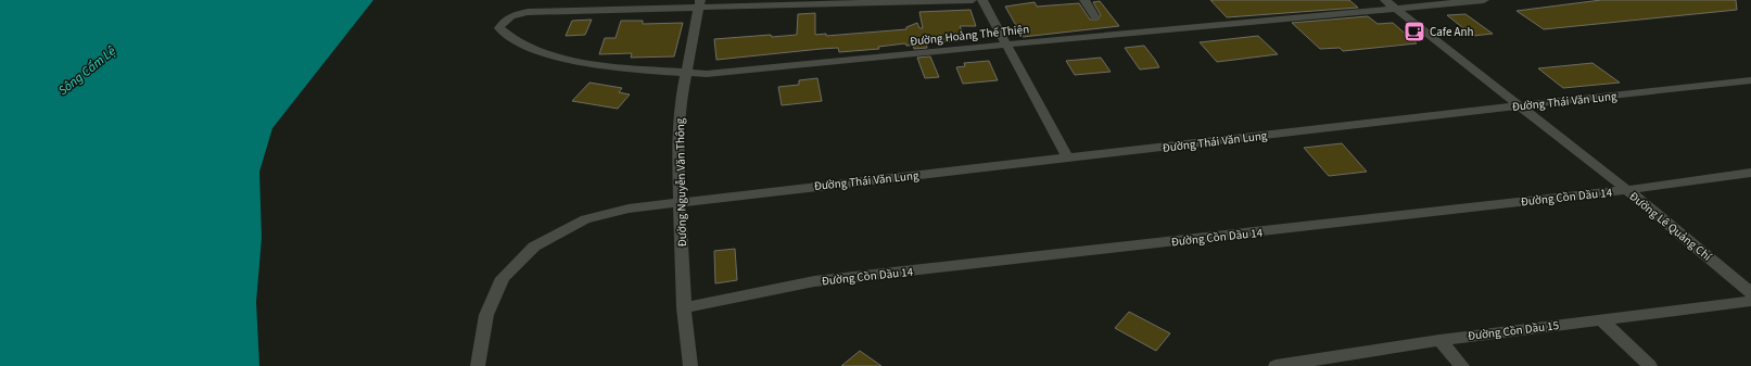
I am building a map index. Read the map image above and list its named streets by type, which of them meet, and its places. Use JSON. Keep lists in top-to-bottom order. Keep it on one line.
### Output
{"streets":{"street":["Đường Hoàng Thế Thiện","Đường Thái Văn Lung","Đường Nguyễn Văn Thông","Đường Cồn Dầu 14","Đường Lê Quảng Chí","Đường Cồn Dầu 15"]},"crossings":[["Đường Hoàng Thế Thiện","Đường Nguyễn Văn Thông"],["Đường Hoàng Thế Thiện","Đường Lê Quảng Chí"],["Đường Thái Văn Lung","Đường Nguyễn Văn Thông"],["Đường Thái Văn Lung","Đường Lê Quảng Chí"],["Đường Nguyễn Văn Thông","Đường Cồn Dầu 14"],["Đường Cồn Dầu 14","Đường Lê Quảng Chí"]],"water":["Sông Cẩm Lệ"],"places":{"cafe":["Cafe Anh"]}}
